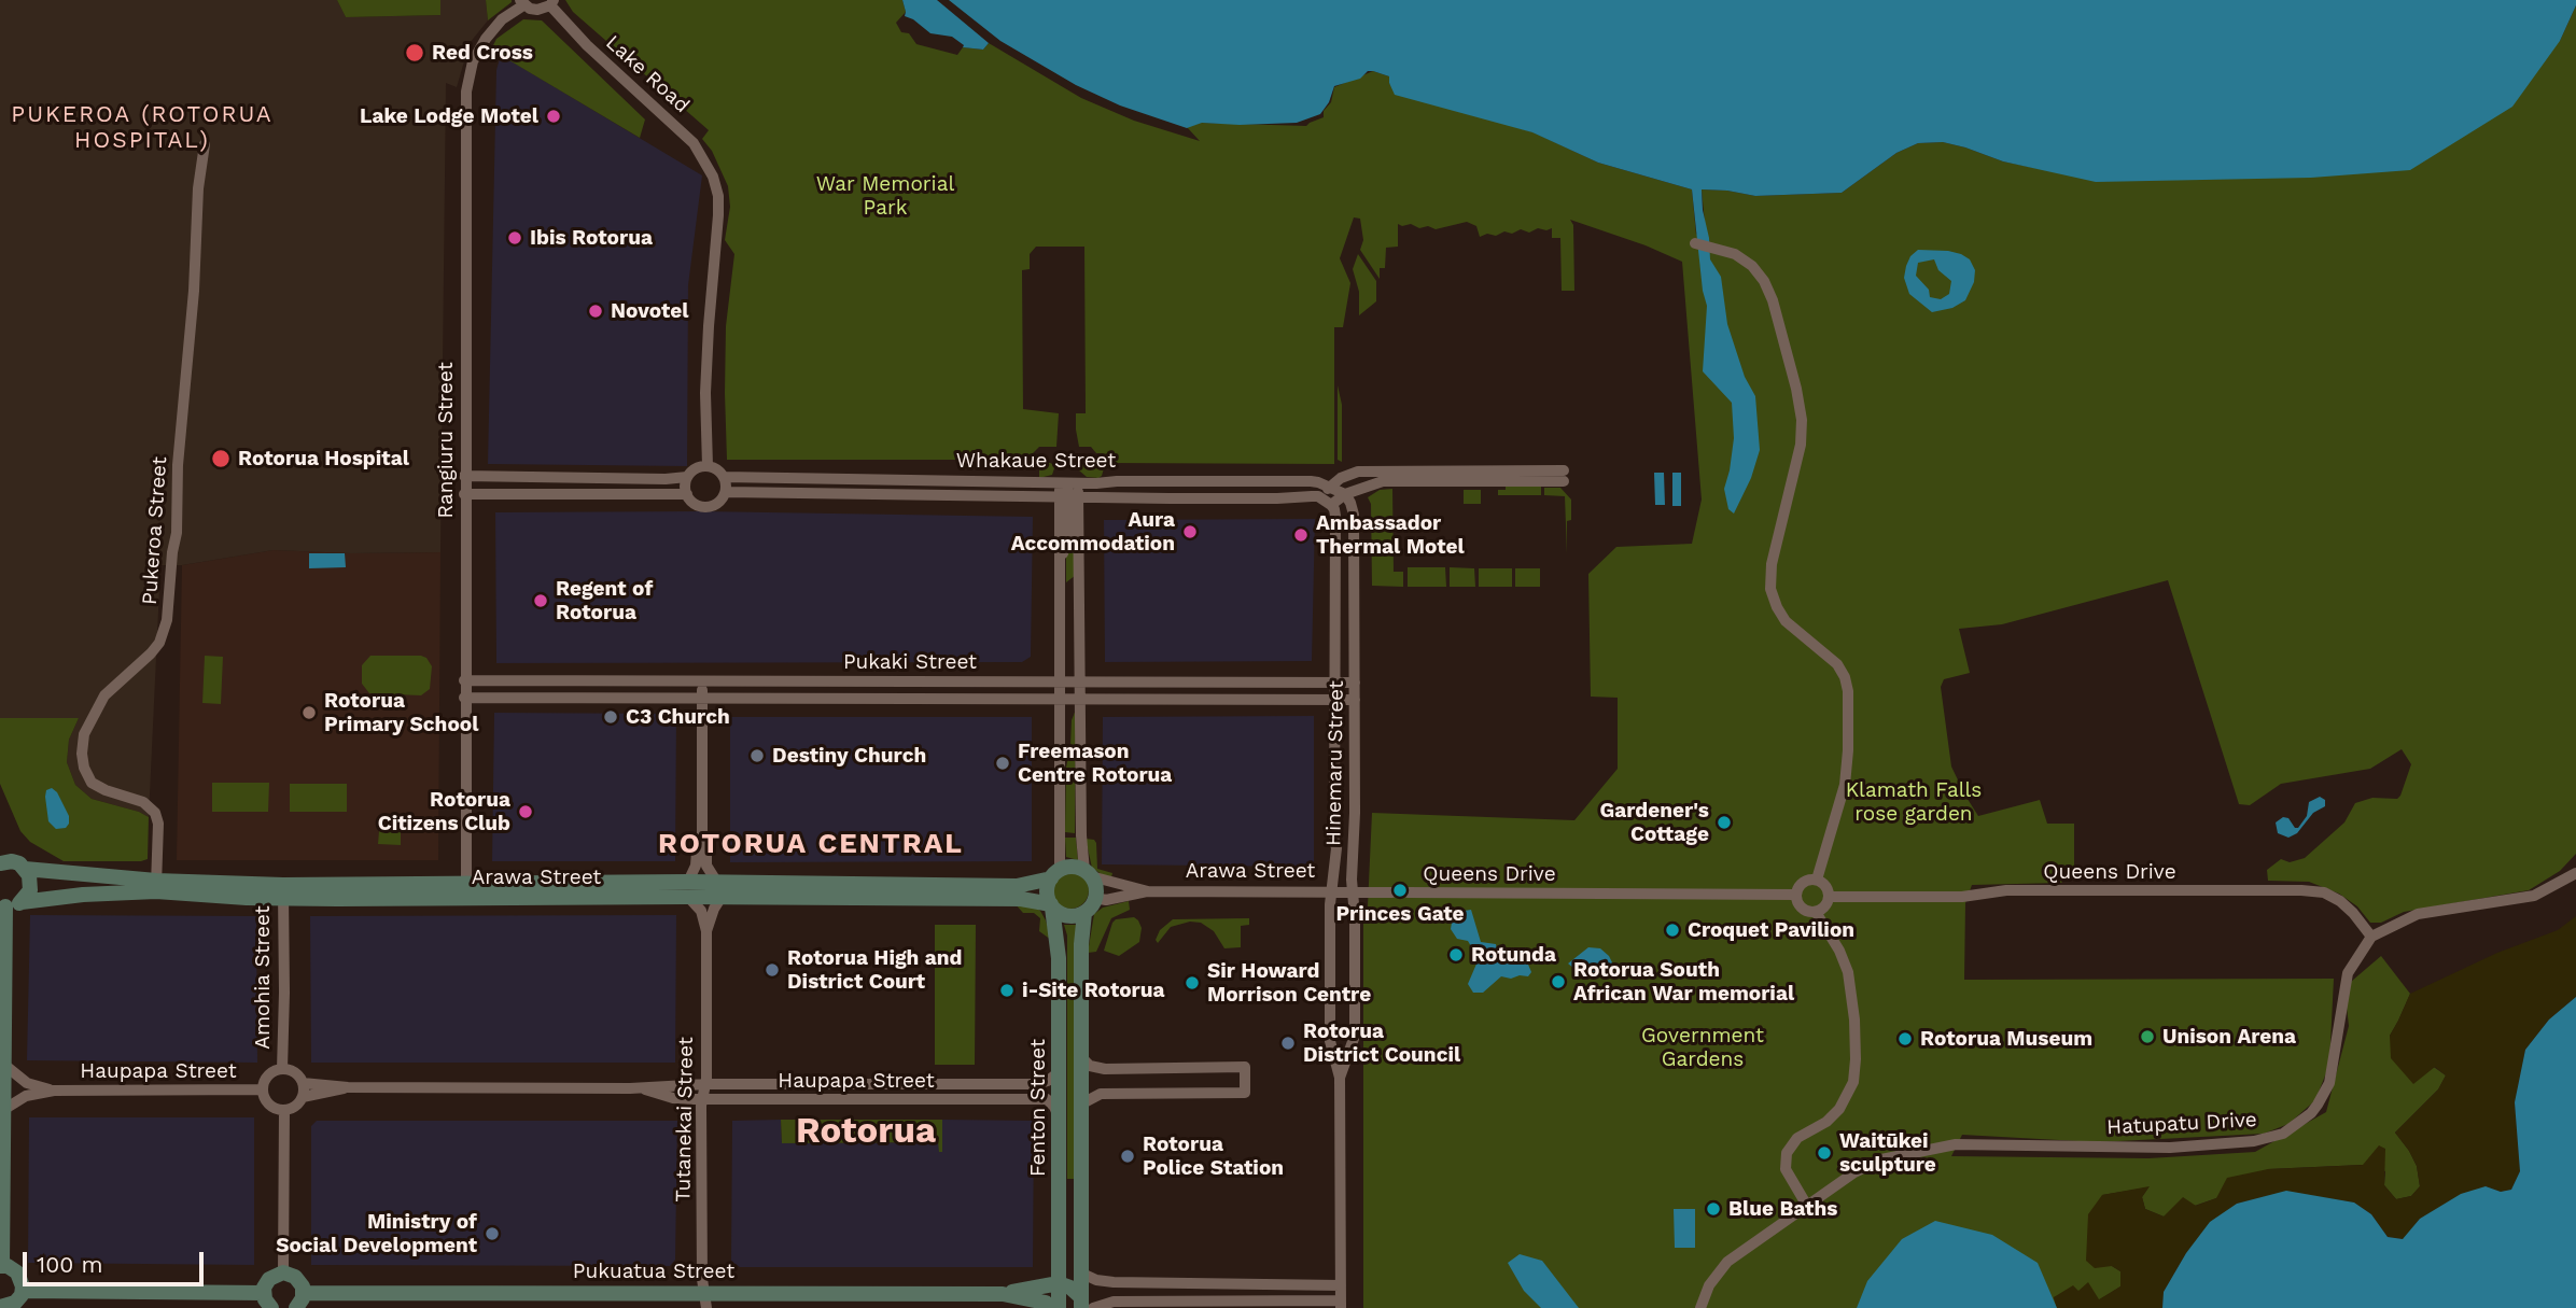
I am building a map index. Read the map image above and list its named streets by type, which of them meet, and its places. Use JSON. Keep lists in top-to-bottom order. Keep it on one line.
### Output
{"streets":{"main road":["Arawa Street","Fenton Street","Pukuatua Street"],"street":["Lake Road","Rangiuru Street","Whakaue Street","Pukeroa Street","Pukaki Street","Hinemaru Street","Queens Drive","Amohia Street","Haupapa Street","Tutanekai Street","Hatupatu Drive"]},"crossings":[["Lake Road","Whakaue Street"],["Rangiuru Street","Pukaki Street"],["Rangiuru Street","Arawa Street"],["Whakaue Street","Hinemaru Street"],["Pukeroa Street","Arawa Street"],["Pukaki Street","Hinemaru Street"],["Hinemaru Street","Arawa Street"],["Hinemaru Street","Pukuatua Street"],["Arawa Street","Amohia Street"],["Arawa Street","Fenton Street"],["Arawa Street","Tutanekai Street"],["Queens Drive","Hatupatu Drive"],["Amohia Street","Haupapa Street"],["Haupapa Street","Fenton Street"],["Haupapa Street","Tutanekai Street"],["Fenton Street","Pukuatua Street"],["Tutanekai Street","Pukuatua Street"]],"districts":["PUKEROA (ROTORUA HOSPITAL)","ROTORUA CENTRAL","Rotorua"],"parks":["War Memorial Park","Klamath Falls rose garden","Government Gardens"],"places":["Red Cross","Lake Lodge Motel","Ibis Rotorua","Novotel","Rotorua Hospital","Aura Accommodation","Ambassador Thermal Motel","Regent of Rotorua","Rotorua Primary School","C3 Church","Destiny Church","Freemason Centre Rotorua","Rotorua Citizens Club","Gardener's Cottage","Princes Gate","Croquet Pavilion","Rotunda","Rotorua High and District Court","Rotorua South African War memorial","Sir Howard Morrison Centre","i-Site Rotorua","Unison Arena","Rotorua Museum","Rotorua District Council","Waitūkei sculpture","Rotorua Police Station","Blue Baths","Ministry of Social Development"],"scale_bar":"100 m"}
